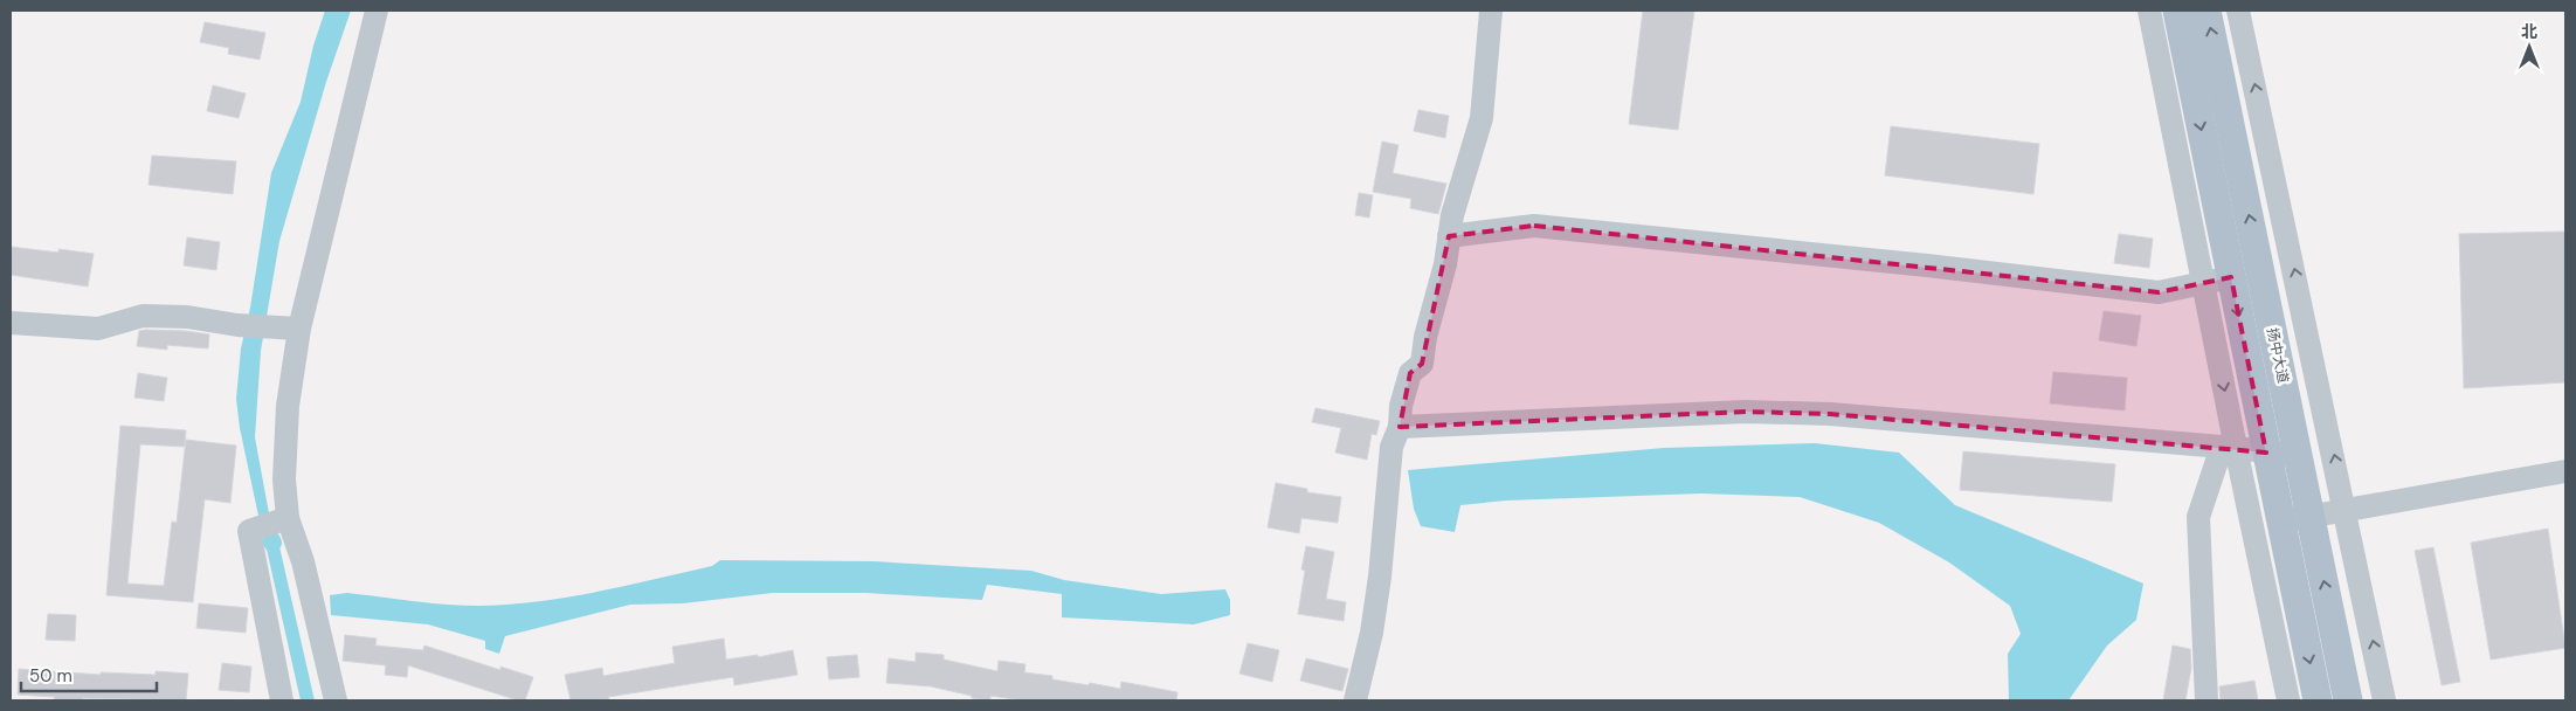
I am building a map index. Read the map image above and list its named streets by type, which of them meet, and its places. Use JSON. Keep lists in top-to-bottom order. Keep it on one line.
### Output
{"streets":{"main road":["扬中大道"]},"scale_bar":"50 m","north":"top"}
